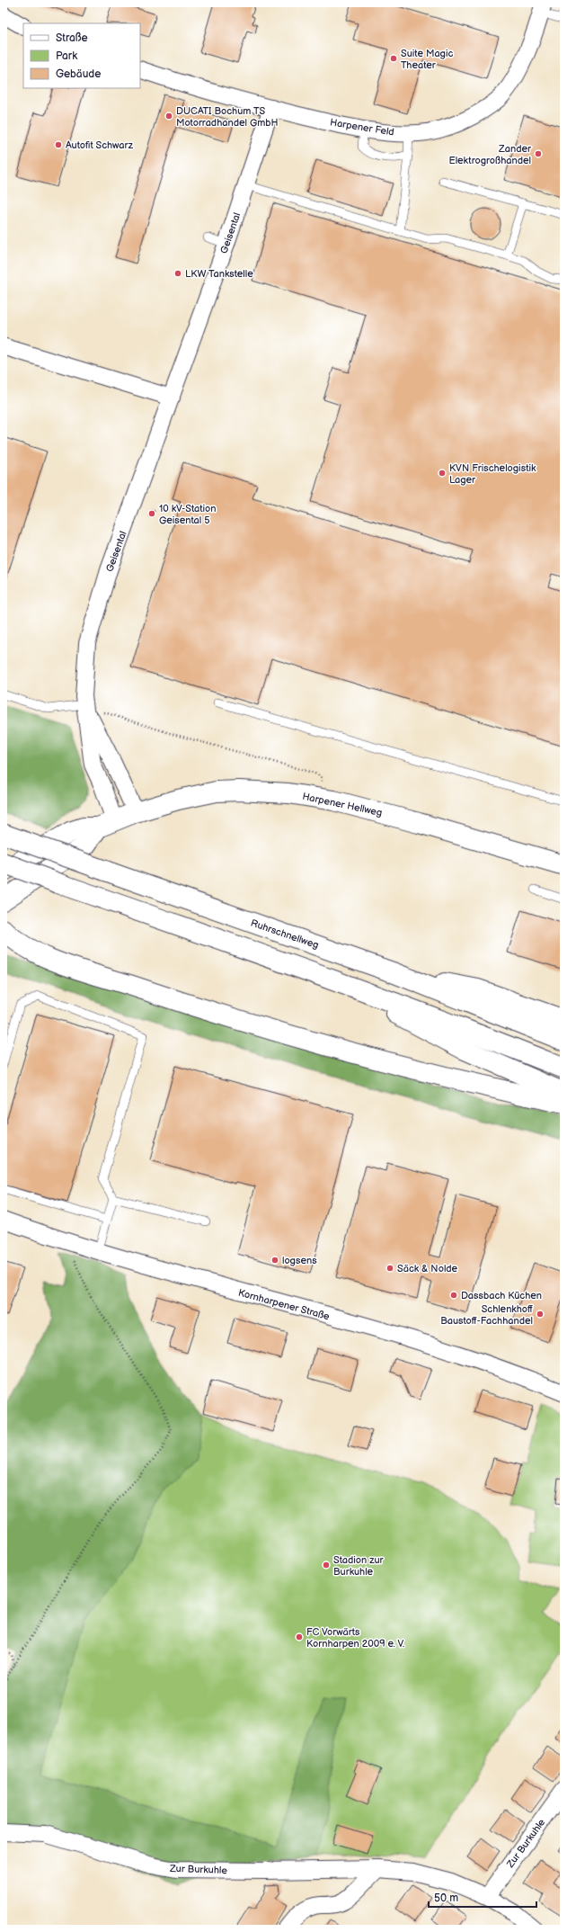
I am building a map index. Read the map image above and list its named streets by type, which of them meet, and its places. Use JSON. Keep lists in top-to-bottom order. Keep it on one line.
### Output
{"streets":{"main road":["Harpener Hellweg","Ruhrschnellweg"],"street":["Harpener Feld","Geisental","Kornharpener Straße","Zur Burkuhle"]},"crossings":[["Harpener Feld","Geisental"],["Geisental","Harpener Hellweg"]],"places":["Suite Magic Theater","DUCATI Bochum TS Motorradhandel GmbH","Autofit Schwarz","Zander Elektrogroßhandel","LKW Tankstelle","KVN Frischelogistik Lager","10 kV-Station Geisental 5","logsens","Säck & Nolde","Dassbach Küchen","Schlenkhoff Baustoff-Fachhandel","Stadion zur Burkuhle","FC Vorwärts Kornharpen 2009 e. V."],"legend":["Straße","Park","Gebäude"],"scale_bar":"50 m"}
